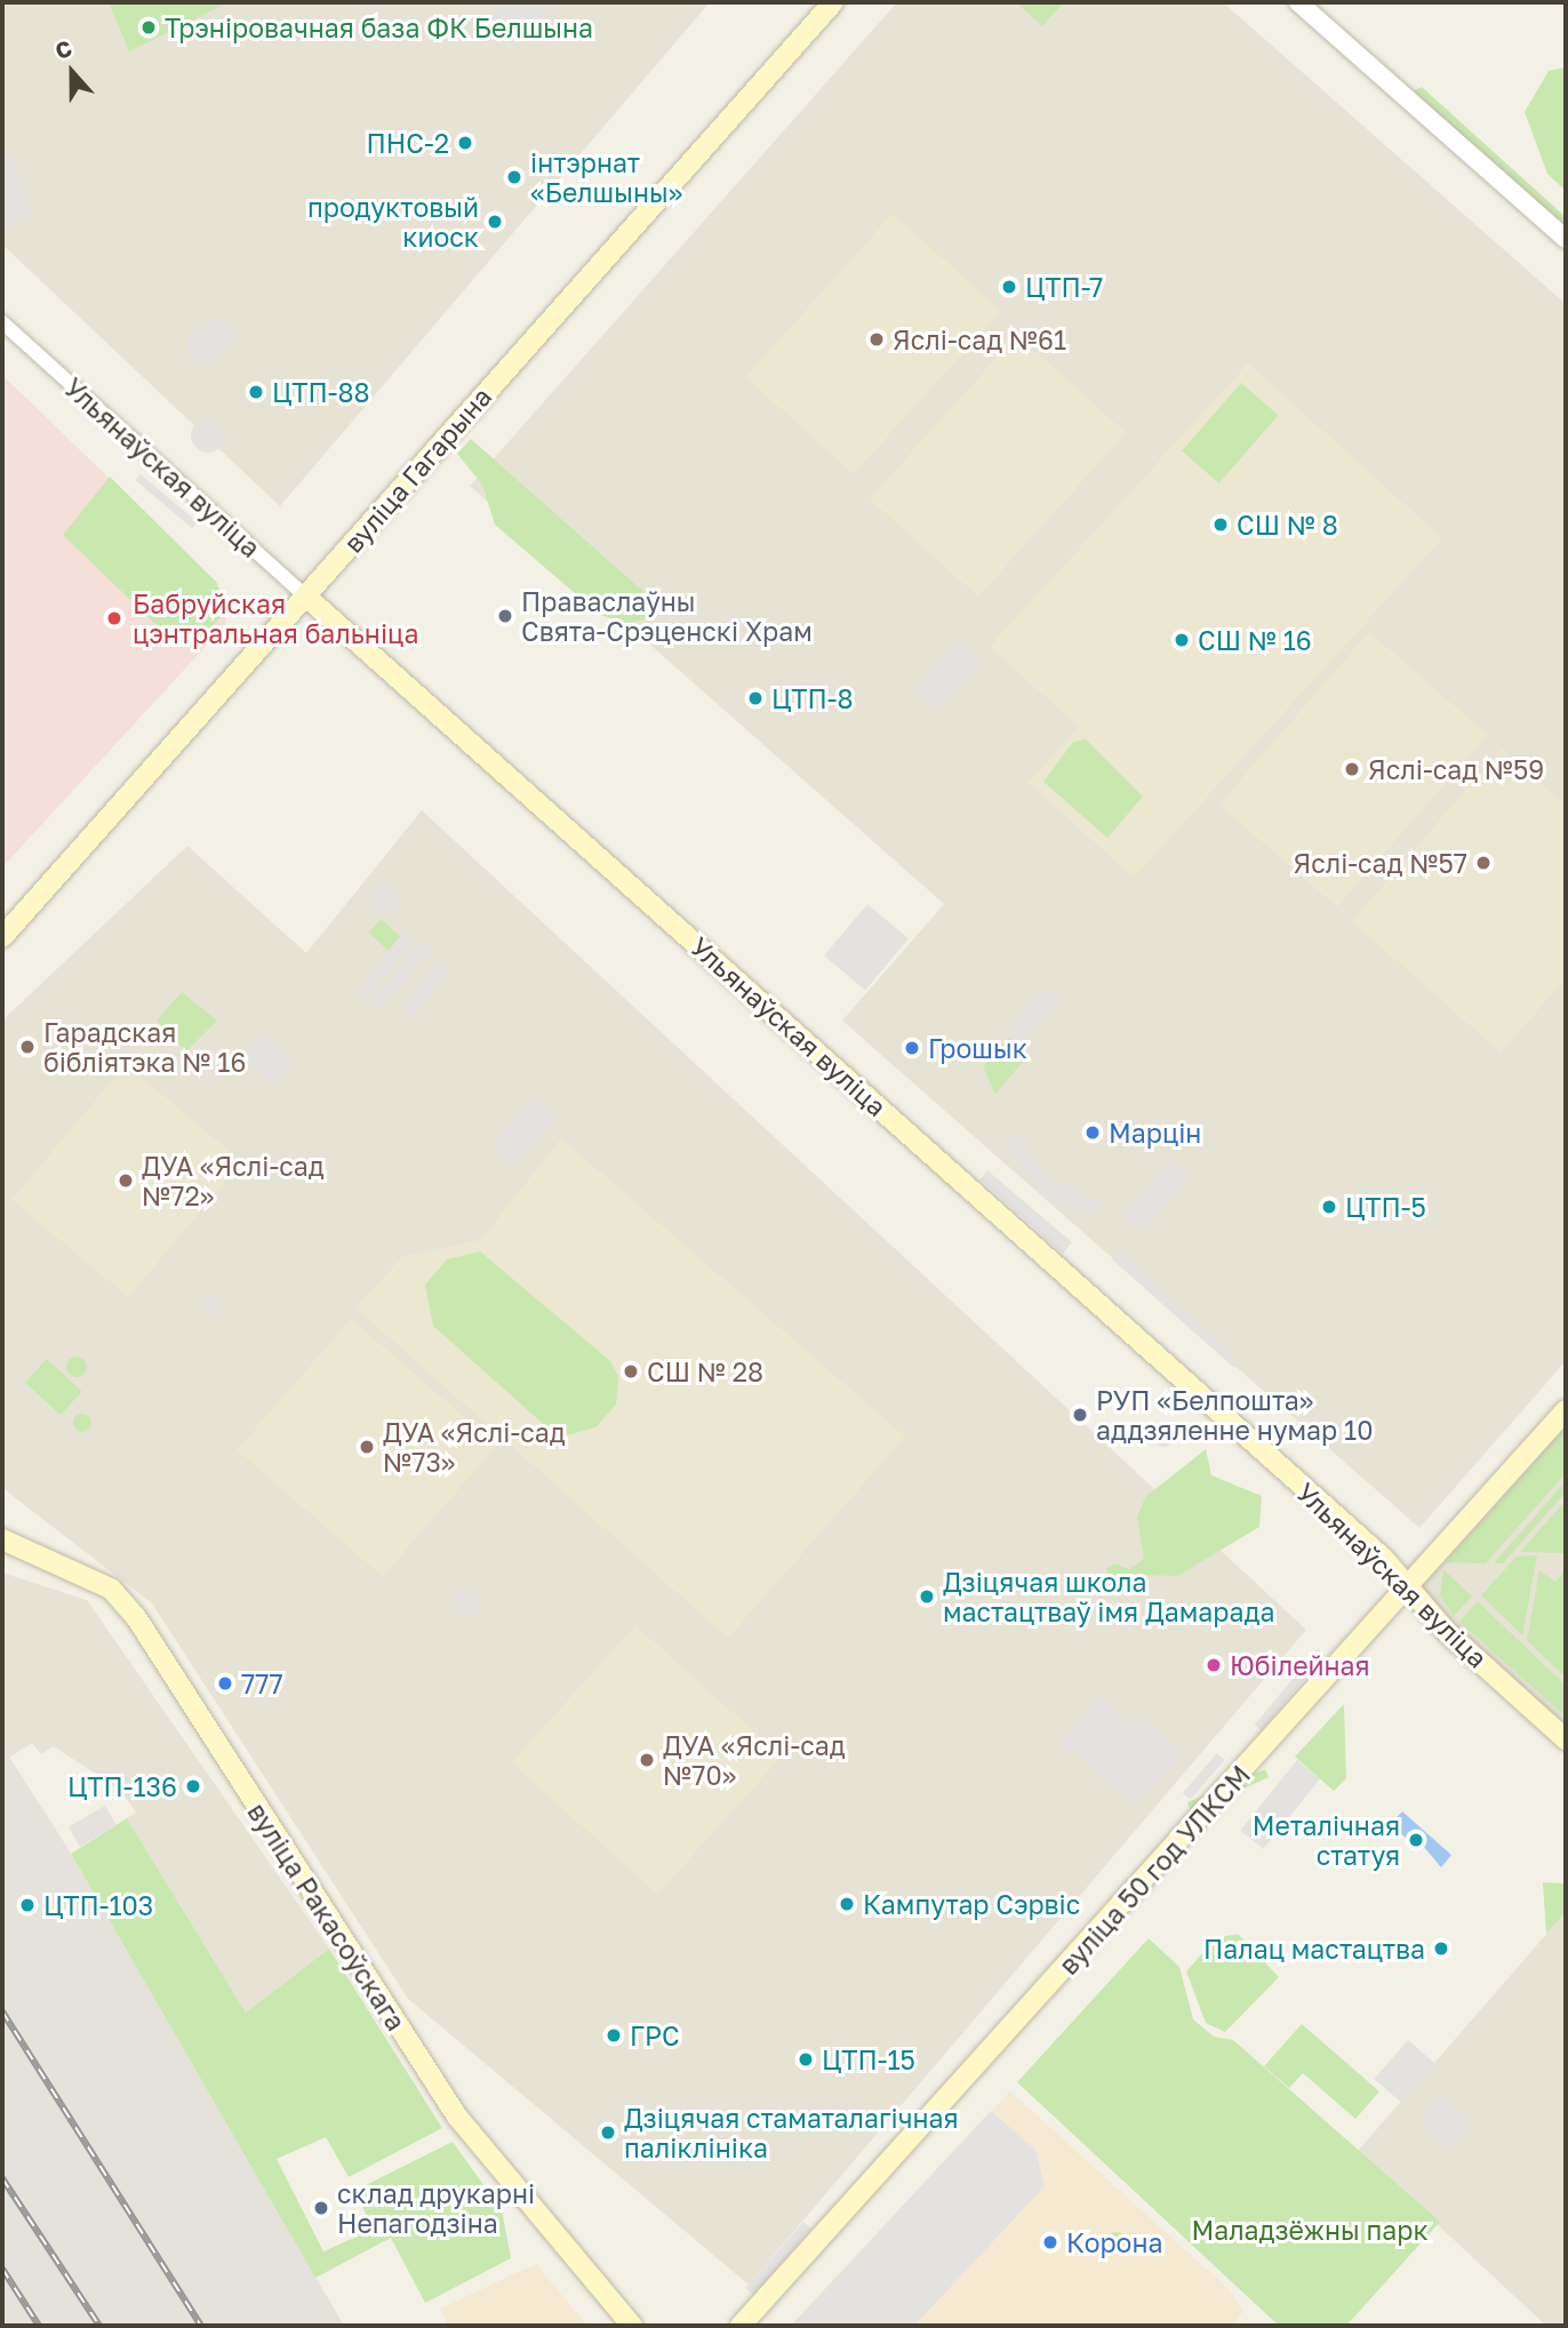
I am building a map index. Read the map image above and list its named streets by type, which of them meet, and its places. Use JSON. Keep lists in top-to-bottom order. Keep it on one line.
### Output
{"streets":{"main road":["Ульянаўская вуліца","вуліца Гагарына","вуліца 50 год УЛКСМ","вуліца Ракасоўскага"]},"crossings":[["Ульянаўская вуліца","вуліца Гагарына"],["Ульянаўская вуліца","вуліца 50 год УЛКСМ"]],"parks":["Маладзёжны парк"],"places":["Трэніровачная база ФК Белшына","ПНС-2","інтэрнат «Белшыны»","продуктовый киоск","ЦТП-7","Яслі-сад №61","ЦТП-88","СШ № 8","Праваслаўны Свята-Срэценскі Храм","Бабруйская цэнтральная бальніца","СШ № 16","ЦТП-8","Яслі-сад №59","Яслі-сад №57","Гарадская бібліятэка № 16","Грошык","Марцін","ДУА «Яслі-сад №72»","ЦТП-5","СШ № 28","РУП «Белпошта» аддзяленне нумар 10","ДУА «Яслі-сад №73»","Дзіцячая школа мастацтваў імя Дамарада","Юбілейная","777","ДУА «Яслі-сад №70»","ЦТП-136","Металічная статуя","Кампутар Сэрвіс","ЦТП-103","Палац мастацтва","ГРС","ЦТП-15","Дзіцячая стаматалагічная паліклініка","склад друкарні Непагодзіна","Корона"],"north":"top"}
